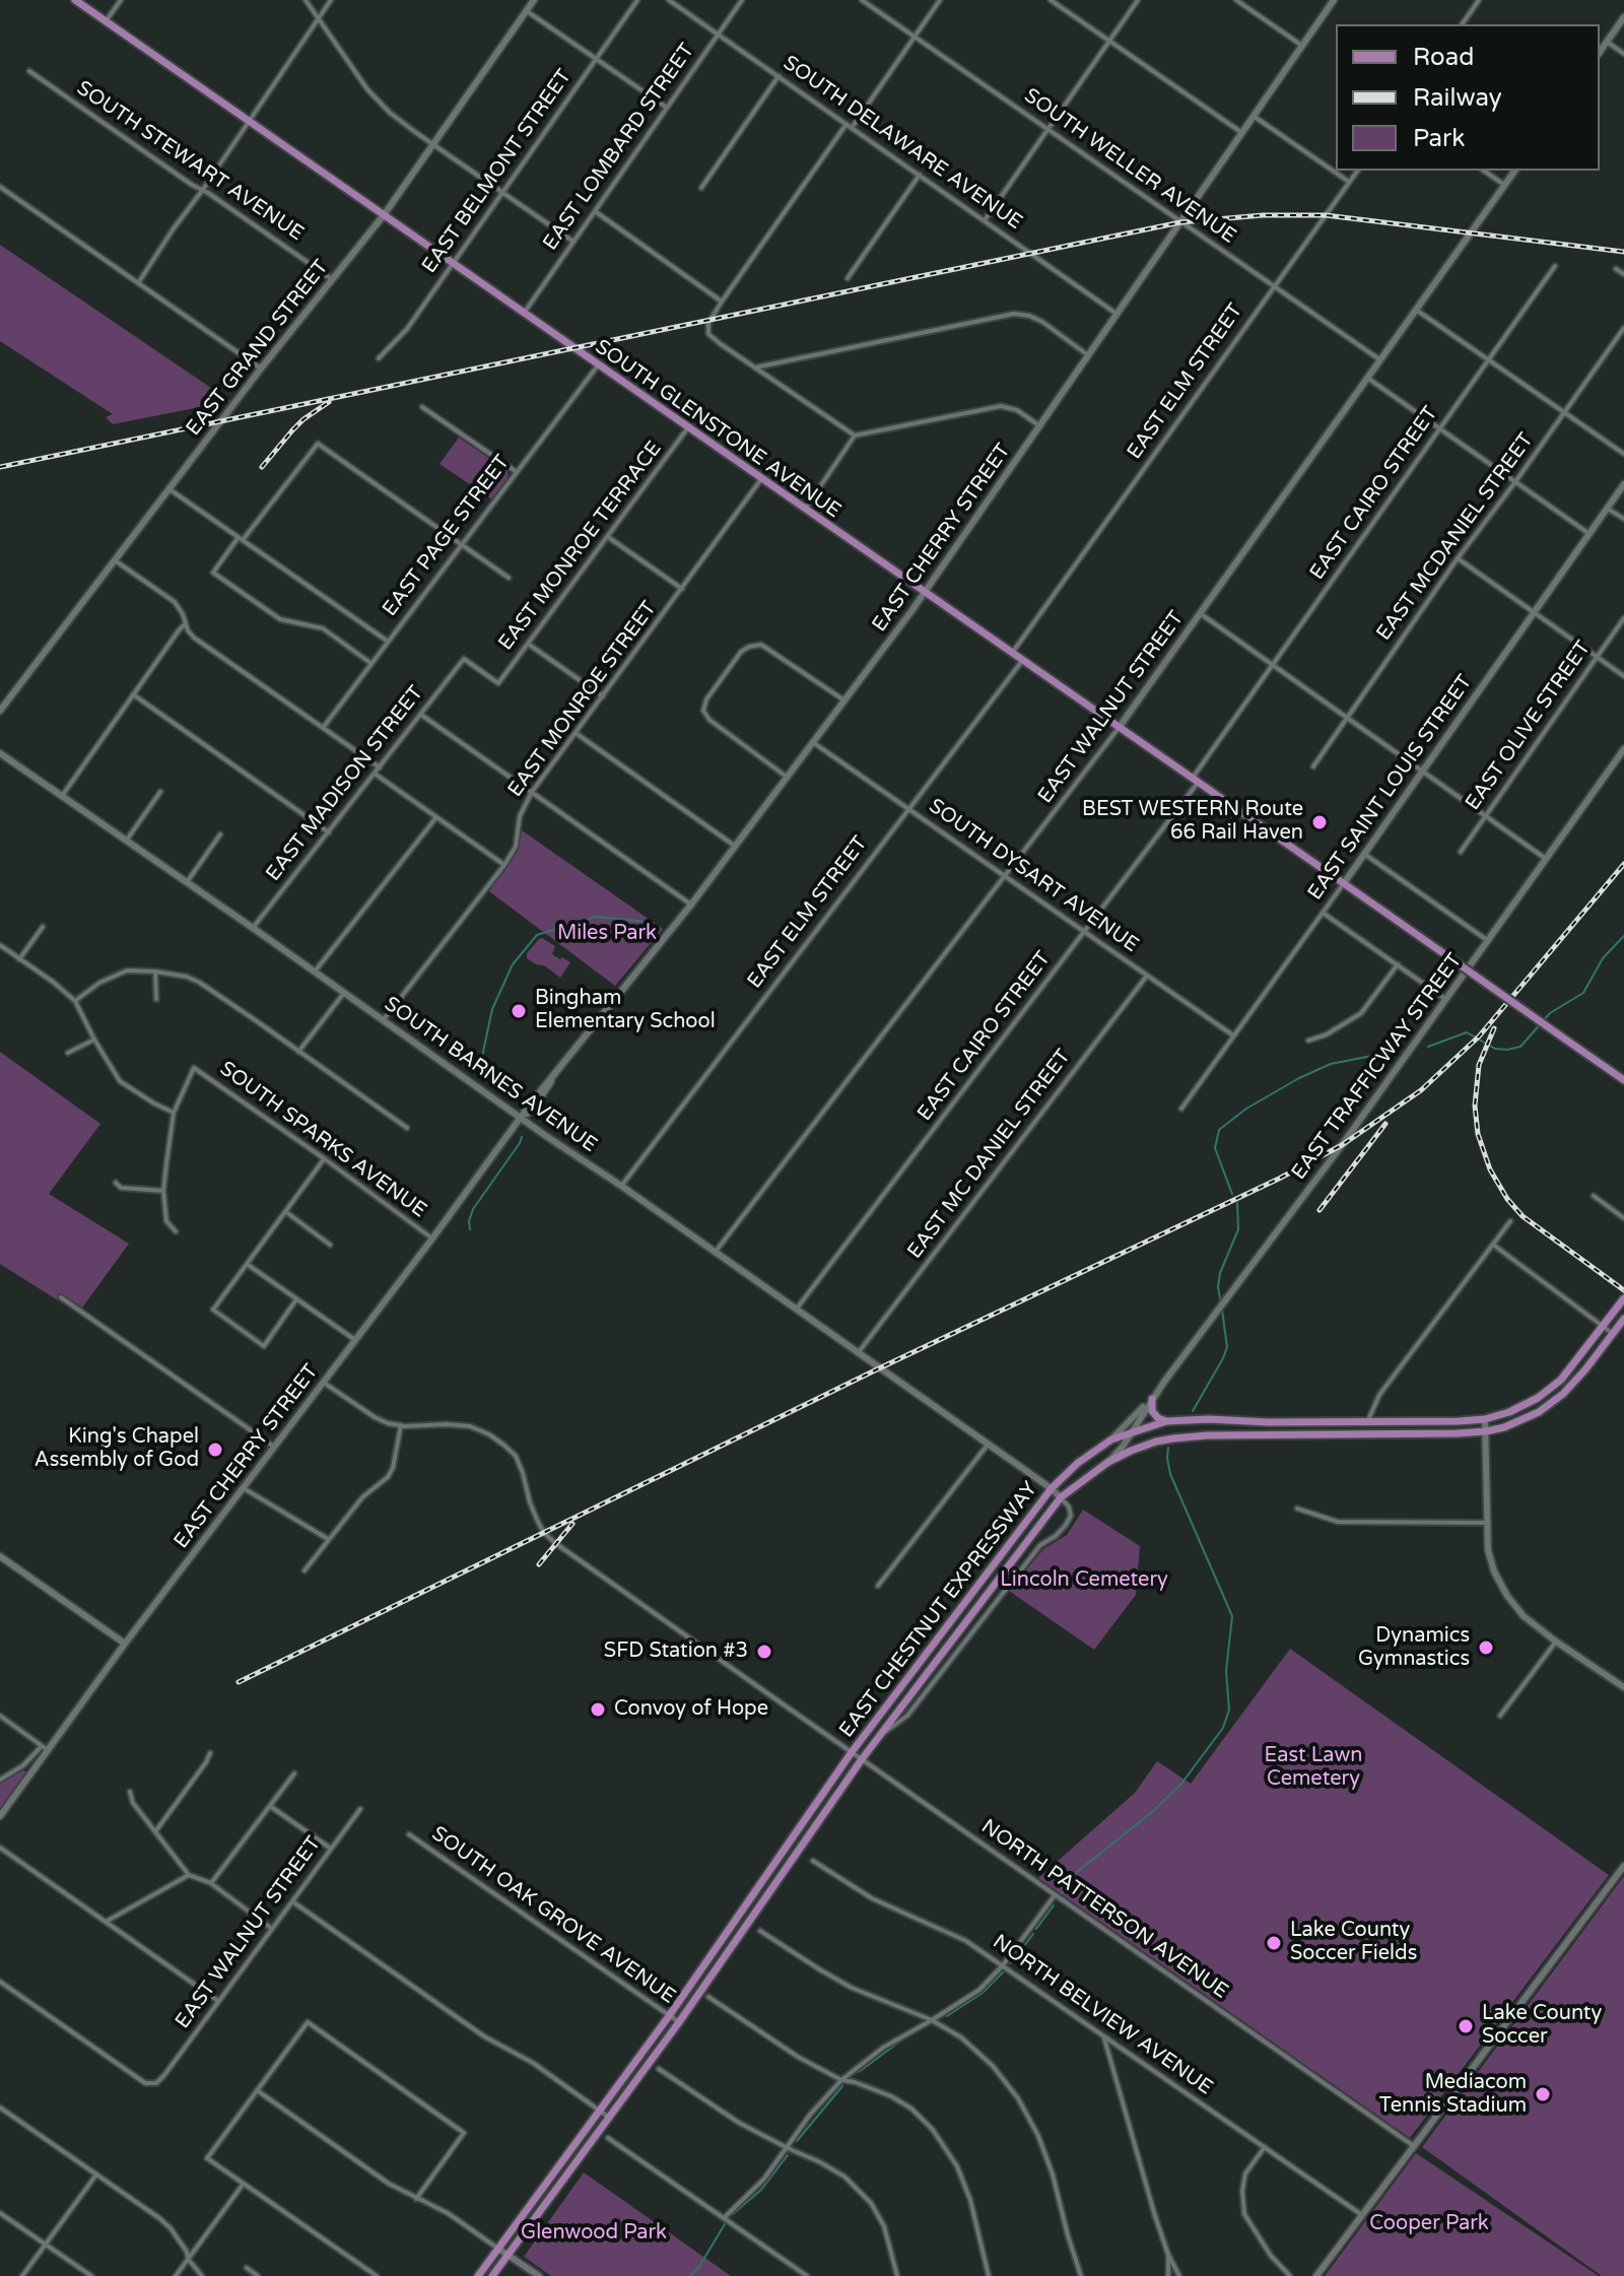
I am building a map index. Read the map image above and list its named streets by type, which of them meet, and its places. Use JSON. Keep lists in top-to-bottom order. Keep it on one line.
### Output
{"streets":{"main road":["SOUTH GLENSTONE AVENUE","EAST CHESTNUT EXPRESSWAY"],"street":["SOUTH DELAWARE AVENUE","EAST LOMBARD STREET","SOUTH STEWART AVENUE","SOUTH WELLER AVENUE","EAST BELMONT STREET","EAST GRAND STREET","EAST ELM STREET","EAST CAIRO STREET","EAST PAGE STREET","EAST MCDANIEL STREET","EAST CHERRY STREET","EAST MONROE TERRACE","EAST MONROE STREET","EAST WALNUT STREET","EAST OLIVE STREET","EAST MADISON STREET","EAST SAINT LOUIS STREET","SOUTH DYSART AVENUE","EAST TRAFFICWAY STREET","SOUTH BARNES AVENUE","SOUTH SPARKS AVENUE","EAST MC DANIEL STREET","NORTH PATTERSON AVENUE","SOUTH OAK GROVE AVENUE","NORTH BELVIEW AVENUE"]},"crossings":[["SOUTH DELAWARE AVENUE","EAST LOMBARD STREET"],["SOUTH DELAWARE AVENUE","EAST CHERRY STREET"],["EAST LOMBARD STREET","SOUTH GLENSTONE AVENUE"],["SOUTH STEWART AVENUE","EAST GRAND STREET"],["SOUTH WELLER AVENUE","EAST ELM STREET"],["SOUTH WELLER AVENUE","EAST CHERRY STREET"],["SOUTH WELLER AVENUE","EAST WALNUT STREET"],["EAST BELMONT STREET","SOUTH GLENSTONE AVENUE"],["EAST GRAND STREET","SOUTH GLENSTONE AVENUE"],["EAST ELM STREET","SOUTH GLENSTONE AVENUE"],["EAST ELM STREET","SOUTH DYSART AVENUE"],["EAST ELM STREET","SOUTH BARNES AVENUE"],["SOUTH GLENSTONE AVENUE","EAST CAIRO STREET"],["SOUTH GLENSTONE AVENUE","EAST PAGE STREET"],["SOUTH GLENSTONE AVENUE","EAST CHERRY STREET"],["SOUTH GLENSTONE AVENUE","EAST MONROE TERRACE"],["SOUTH GLENSTONE AVENUE","EAST MONROE STREET"],["SOUTH GLENSTONE AVENUE","EAST WALNUT STREET"],["SOUTH GLENSTONE AVENUE","EAST SAINT LOUIS STREET"],["EAST CAIRO STREET","SOUTH DYSART AVENUE"],["EAST CAIRO STREET","SOUTH BARNES AVENUE"],["EAST CHERRY STREET","SOUTH DYSART AVENUE"],["EAST CHERRY STREET","SOUTH BARNES AVENUE"],["EAST CHERRY STREET","SOUTH SPARKS AVENUE"],["EAST MONROE TERRACE","EAST MADISON STREET"],["EAST MONROE STREET","SOUTH BARNES AVENUE"],["EAST WALNUT STREET","SOUTH DYSART AVENUE"],["EAST WALNUT STREET","SOUTH BARNES AVENUE"],["EAST MADISON STREET","SOUTH BARNES AVENUE"],["EAST SAINT LOUIS STREET","SOUTH DYSART AVENUE"],["SOUTH DYSART AVENUE","EAST MC DANIEL STREET"],["EAST TRAFFICWAY STREET","EAST CHESTNUT EXPRESSWAY"],["SOUTH BARNES AVENUE","EAST MC DANIEL STREET"],["SOUTH BARNES AVENUE","EAST CHESTNUT EXPRESSWAY"],["EAST CHESTNUT EXPRESSWAY","NORTH PATTERSON AVENUE"],["EAST CHESTNUT EXPRESSWAY","SOUTH OAK GROVE AVENUE"]],"parks":["Miles Park","Lincoln Cemetery","East Lawn Cemetery","Cooper Park","Glenwood Park"],"places":["BEST WESTERN Route 66 Rail Haven","Bingham Elementary School","King's Chapel Assembly of God","Dynamics Gymnastics","SFD Station #3","Convoy of Hope","Lake County Soccer Fields","Lake County Soccer","Mediacom Tennis Stadium"],"legend":["Road","Railway","Park"]}
